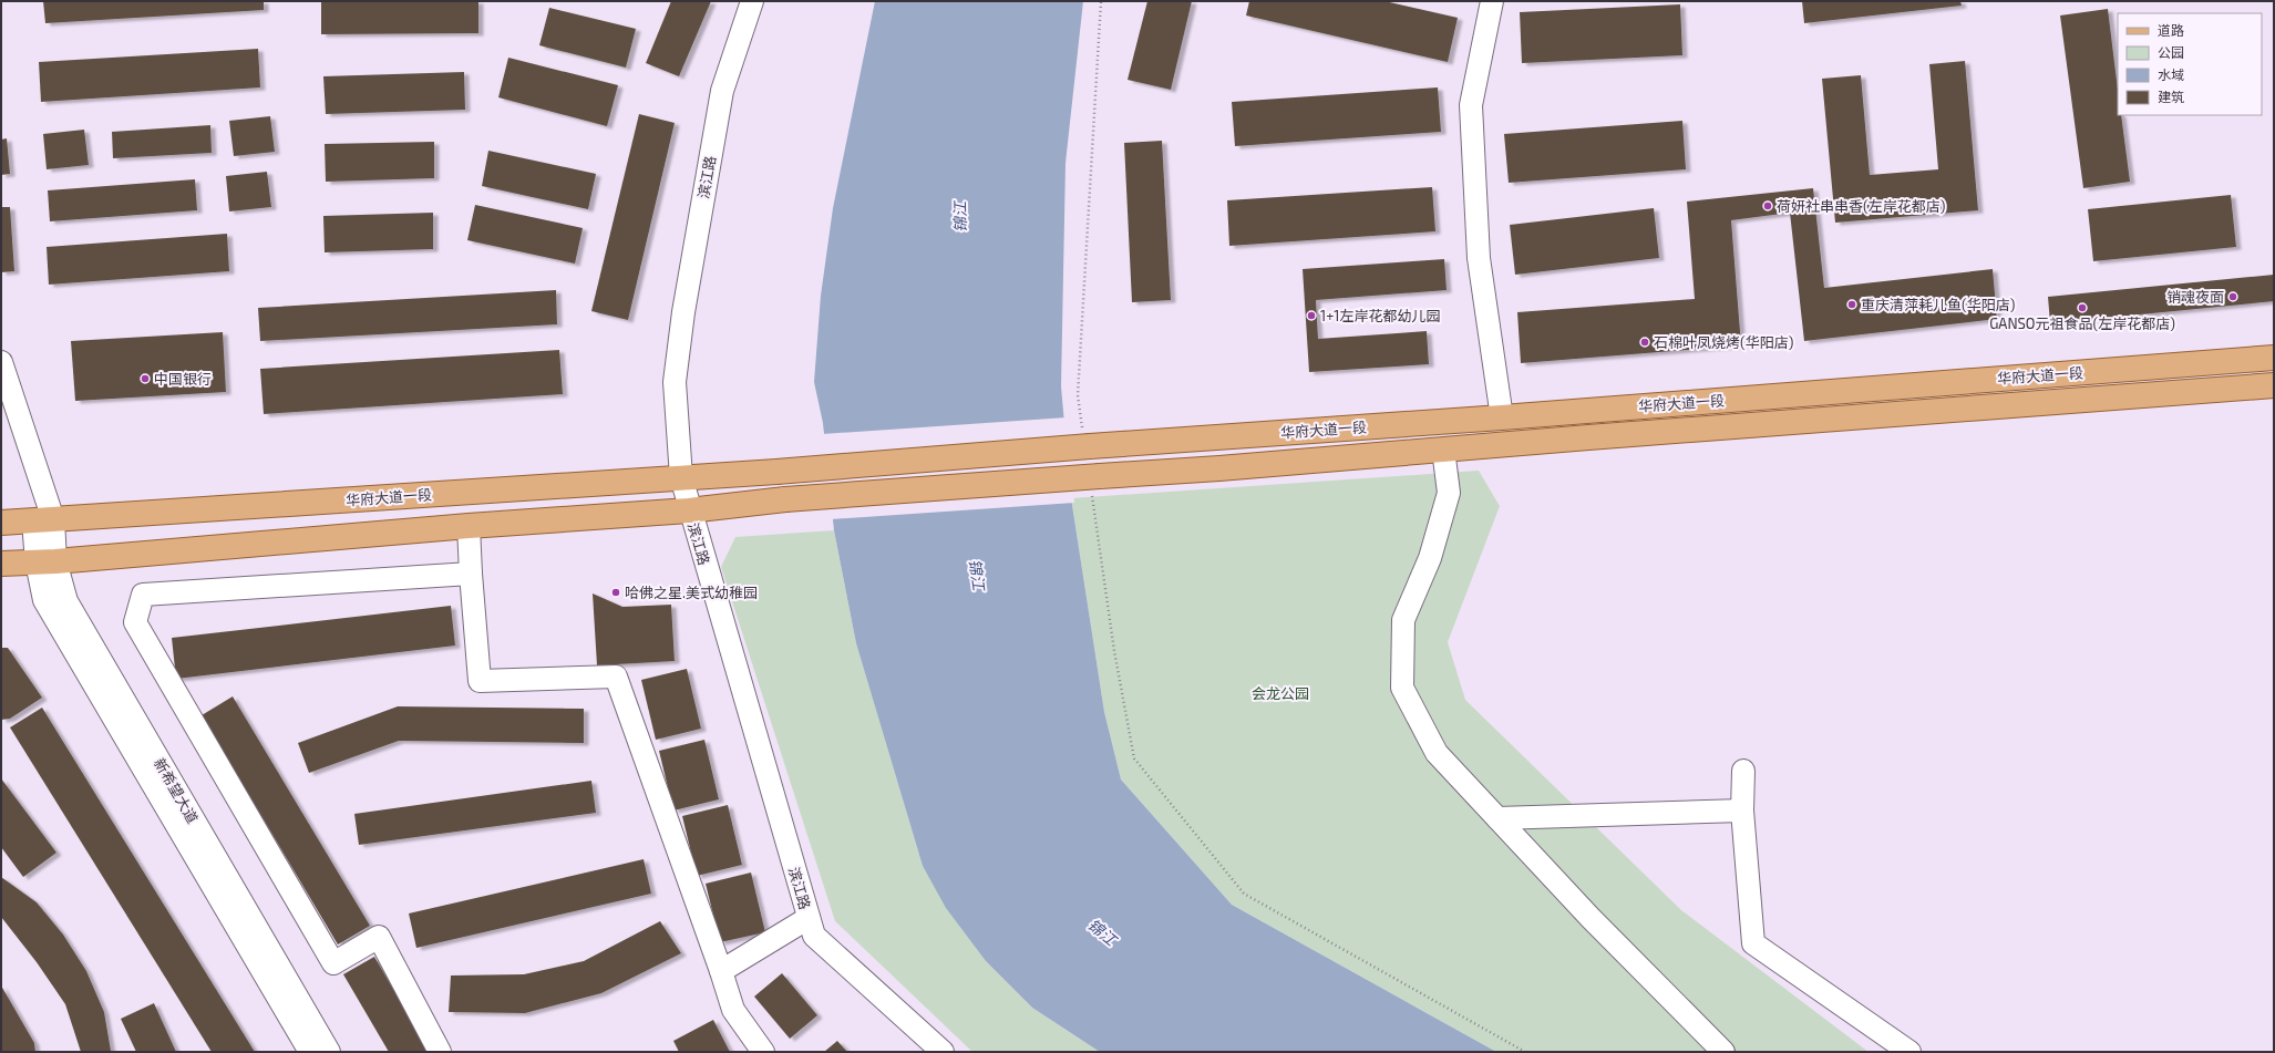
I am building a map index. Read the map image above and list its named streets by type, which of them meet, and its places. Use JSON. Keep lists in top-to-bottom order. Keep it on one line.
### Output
{"streets":{"main road":["华府大道一段"],"street":["滨江路","新希望大道"]},"crossings":[["滨江路","华府大道一段"],["华府大道一段","新希望大道"]],"water":["锦江"],"parks":["会龙公园"],"places":["荷妍社串串香(左岸花都店)","销魂夜面","重庆清萍耗儿鱼(华阳店)","GANSO元祖食品(左岸花都店)","1+1左岸花都幼儿园","石棉叶凤烧烤(华阳店)","中国银行","哈佛之星.美式幼稚园"],"legend":["道路","公园","水域","建筑"]}
